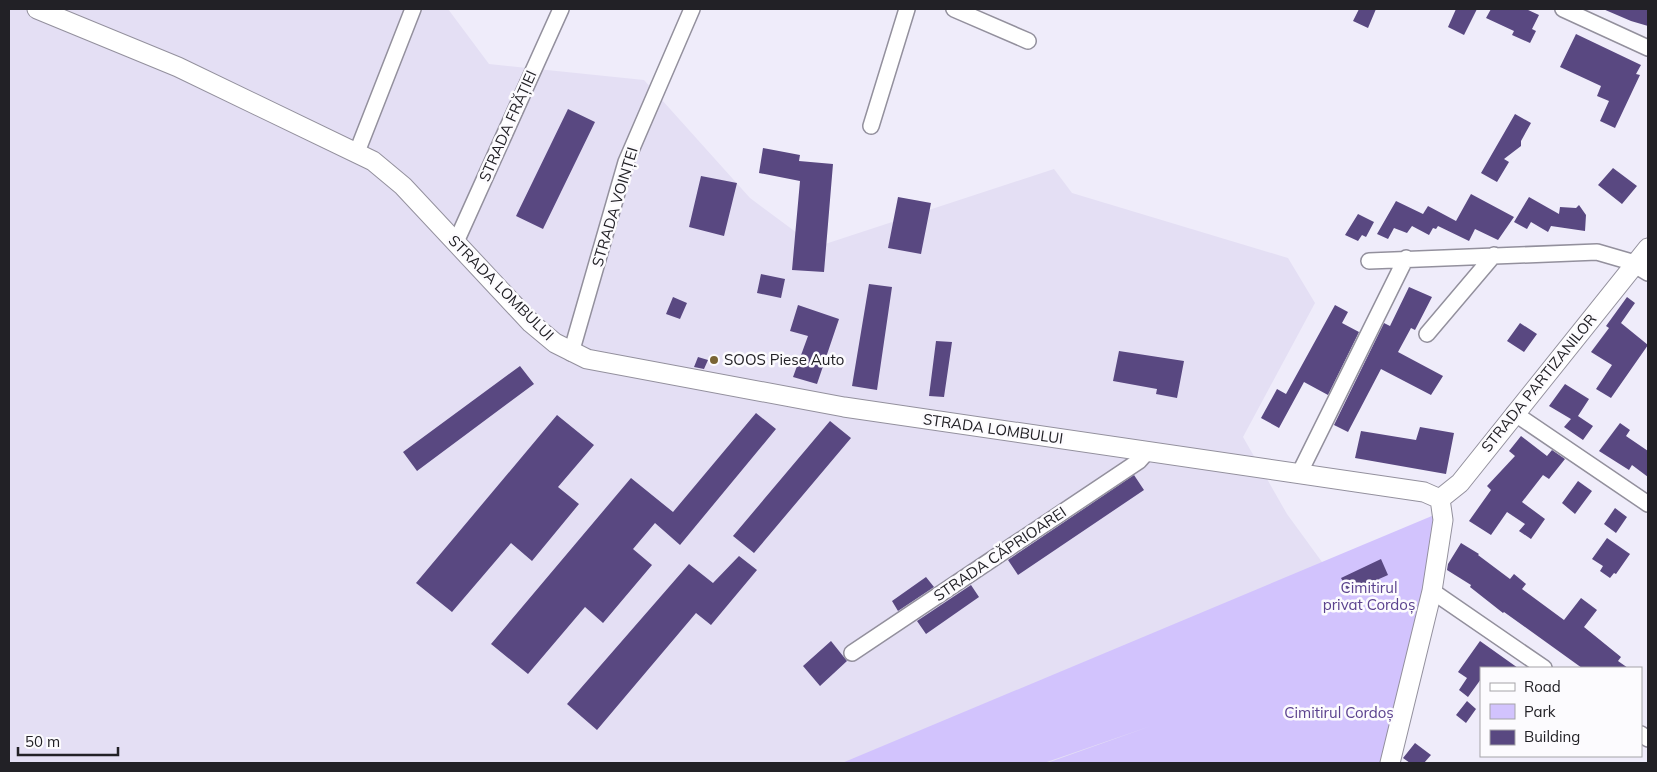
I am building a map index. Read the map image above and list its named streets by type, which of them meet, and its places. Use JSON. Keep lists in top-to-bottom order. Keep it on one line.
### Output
{"streets":{"street":["STRADA FRĂȚIEI","STRADA VOINȚEI","STRADA LOMBULUI","STRADA PARTIZANILOR","STRADA CĂPRIOAREI"]},"crossings":[["STRADA FRĂȚIEI","STRADA LOMBULUI"],["STRADA VOINȚEI","STRADA LOMBULUI"],["STRADA LOMBULUI","STRADA PARTIZANILOR"],["STRADA LOMBULUI","STRADA CĂPRIOAREI"]],"parks":["Cimitirul privat Cordoș","Cimitirul Cordoș"],"places":["SOOS Piese Auto"],"legend":["Road","Park","Building"],"scale_bar":"50 m"}
